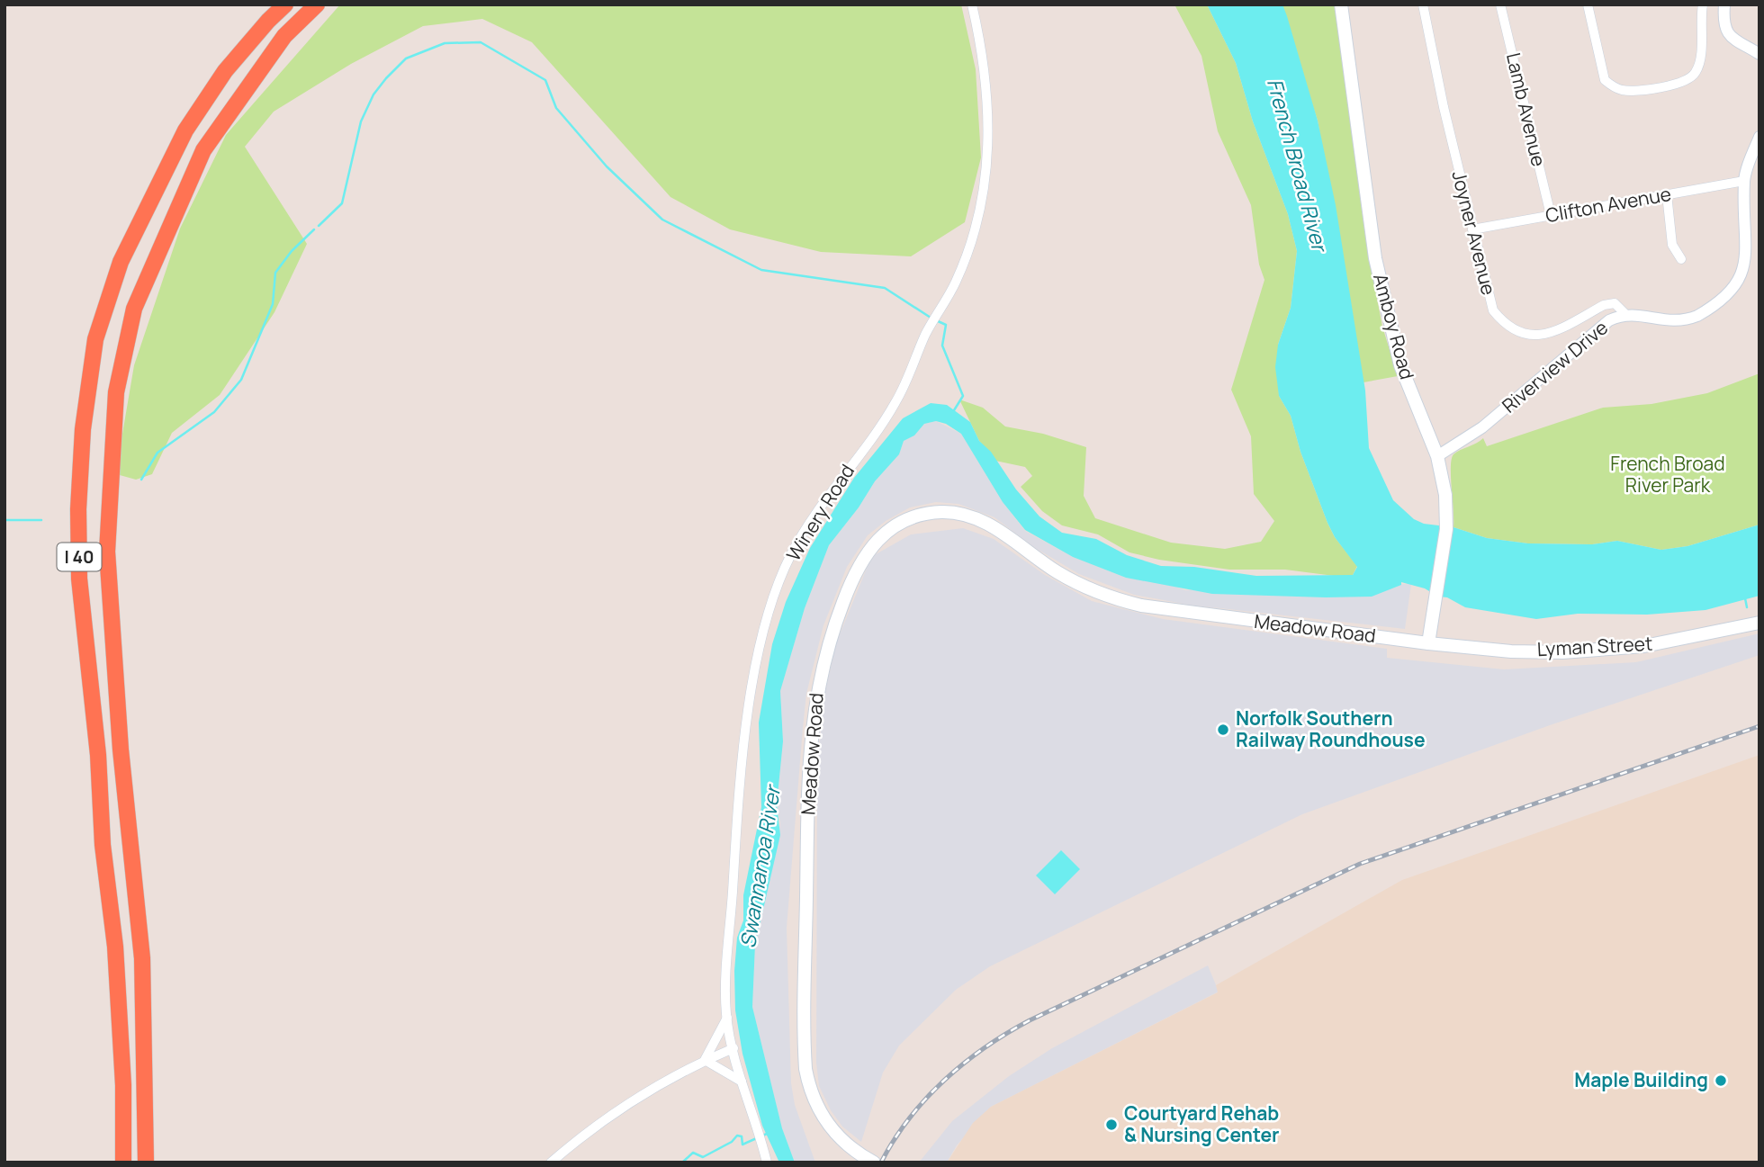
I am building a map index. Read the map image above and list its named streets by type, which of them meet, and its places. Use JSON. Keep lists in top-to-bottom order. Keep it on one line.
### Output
{"streets":{"highway":["I 40"],"main road":["Amboy Road","Meadow Road","Lyman Street"],"street":["Lamb Avenue","Clifton Avenue","Joyner Avenue","Riverview Drive","Winery Road"]},"crossings":[["Lamb Avenue","Clifton Avenue"],["Clifton Avenue","Joyner Avenue"],["Clifton Avenue","Riverview Drive"],["Joyner Avenue","Riverview Drive"],["Amboy Road","Riverview Drive"],["Amboy Road","Meadow Road"],["Amboy Road","Lyman Street"],["Meadow Road","Lyman Street"]],"water":["French Broad River","Swannanoa River"],"parks":["French Broad River Park"],"places":["Norfolk Southern Railway Roundhouse","Maple Building","Courtyard Rehab & Nursing Center"]}
